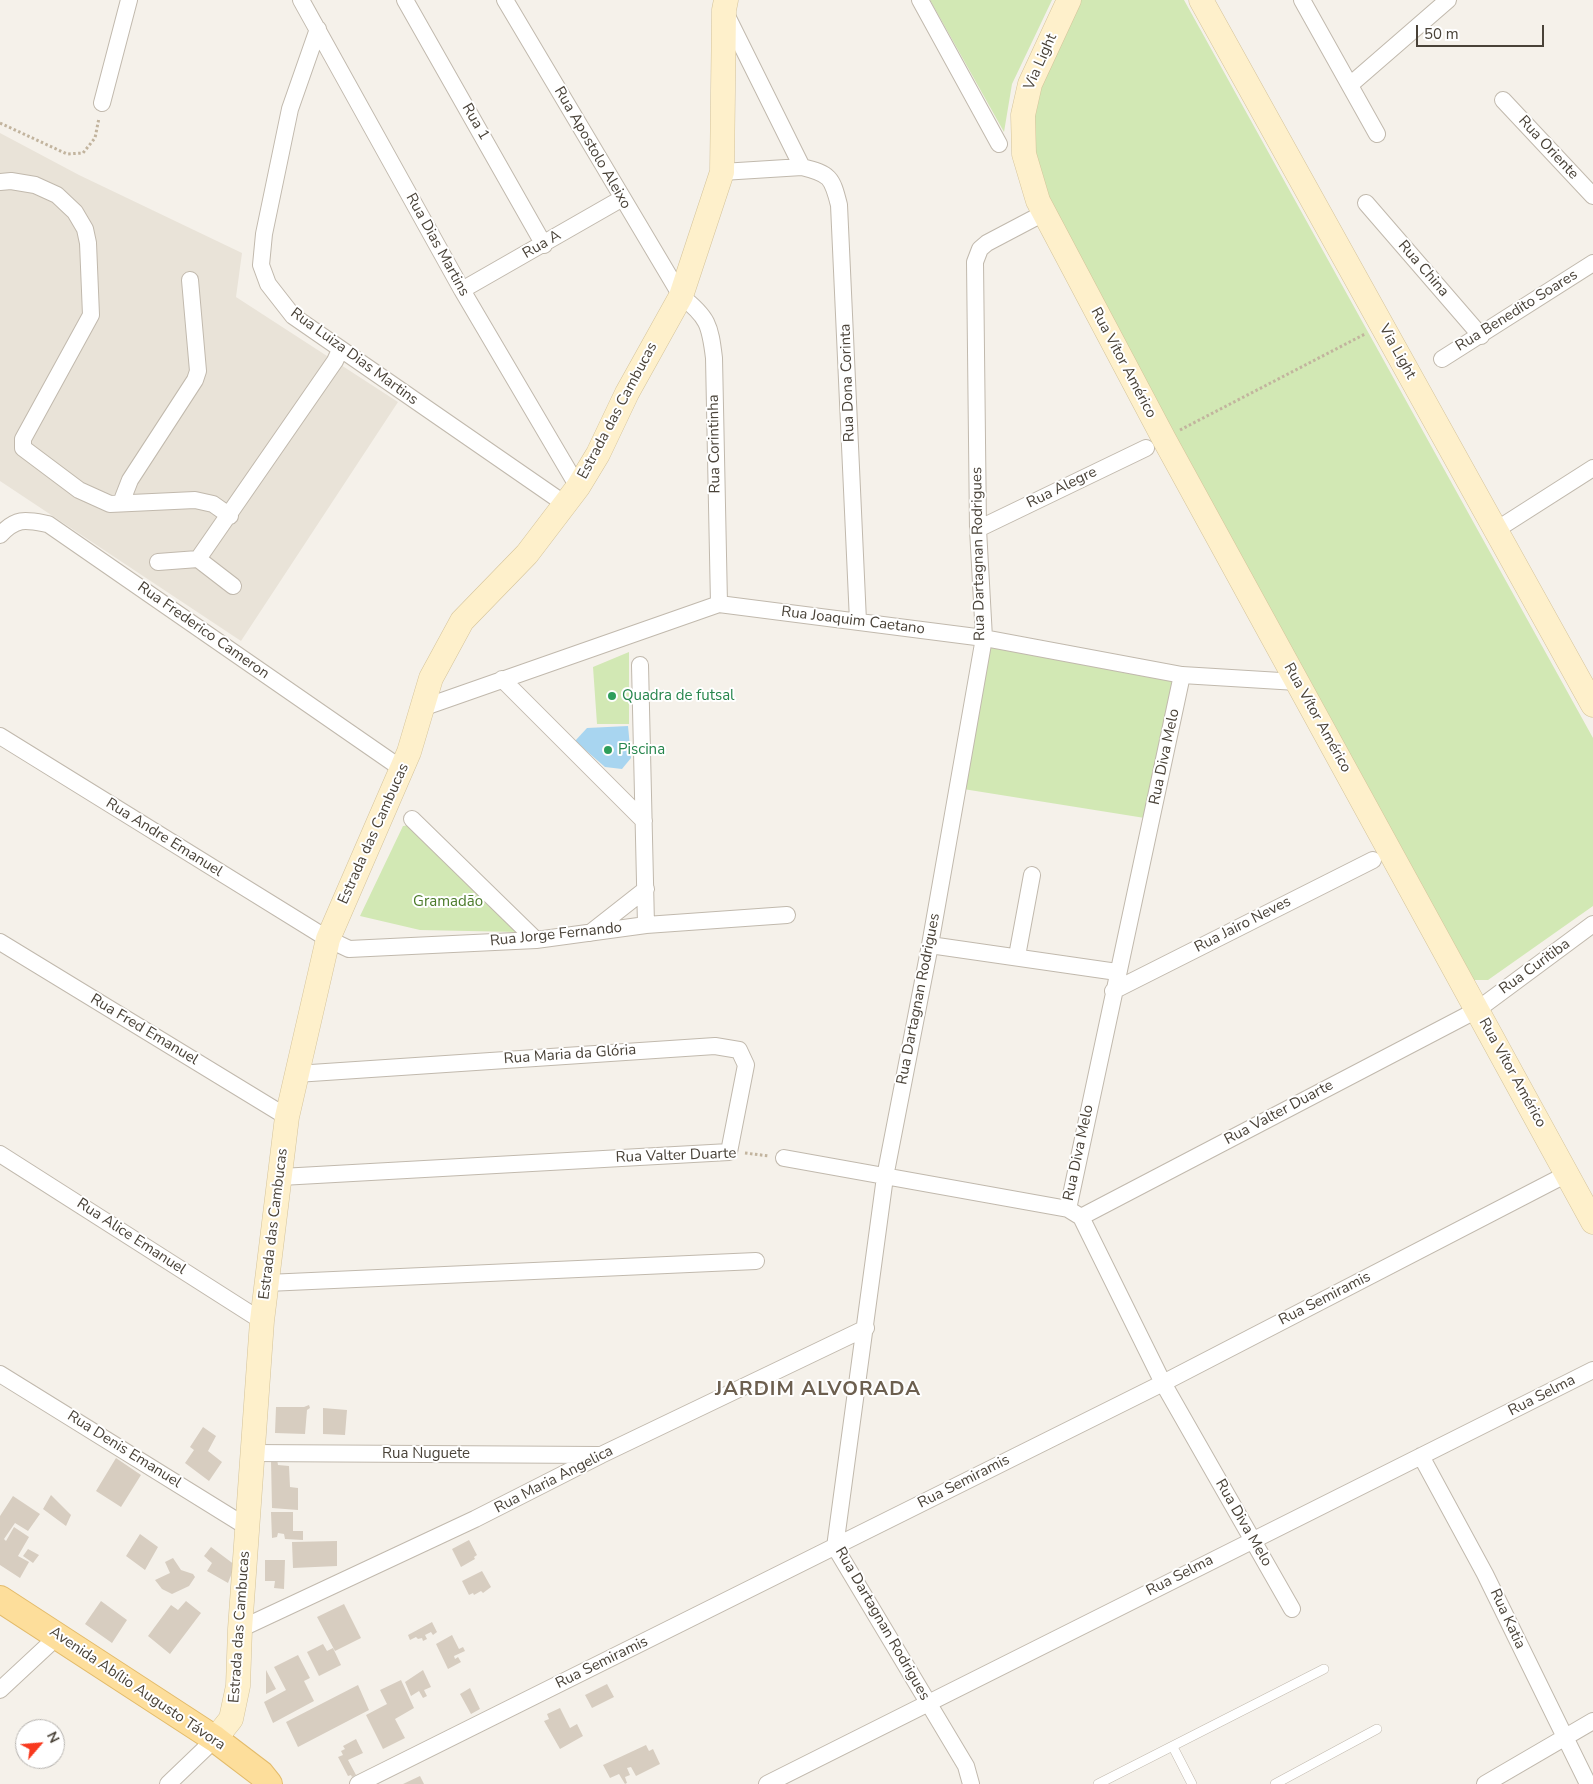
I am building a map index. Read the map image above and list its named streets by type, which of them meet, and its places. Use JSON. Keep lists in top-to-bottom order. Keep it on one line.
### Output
{"streets":{"main road":["Avenida Abílio Augusto Távora"],"street":["Via Light","Rua 1","Rua Apostolo Aleixo","Rua Oriente","Rua Dias Martins","Rua A","Rua China","Rua Benedito Soares","Rua Luiza Dias Martins","Rua Vítor Américo","Rua Dona Corinta","Estrada das Cambucas","Rua Corintinha","Rua Alegre","Rua Dartagnan Rodrigues","Rua Joaquim Caetano","Rua Frederico Cameron","Rua Diva Melo","Rua Andre Emanuel","Rua Jairo Neves","Rua Jorge Fernando","Rua Curitiba","Rua Fred Emanuel","Rua Maria da Glória","Rua Valter Duarte","Rua Alice Emanuel","Rua Semiramis","Rua Selma","Rua Denis Emanuel","Rua Nuguete","Rua Maria Angelica","Rua Katia"]},"crossings":[["Via Light","Rua Vítor Américo"],["Via Light","Rua Dartagnan Rodrigues"],["Rua 1","Rua A"],["Rua Apostolo Aleixo","Rua A"],["Rua Apostolo Aleixo","Estrada das Cambucas"],["Rua Apostolo Aleixo","Rua Corintinha"],["Rua Dias Martins","Rua A"],["Rua Dias Martins","Rua Luiza Dias Martins"],["Rua Dias Martins","Estrada das Cambucas"],["Rua China","Rua Benedito Soares"],["Rua Luiza Dias Martins","Estrada das Cambucas"],["Rua Vítor Américo","Rua Alegre"],["Rua Vítor Américo","Rua Dartagnan Rodrigues"],["Rua Vítor Américo","Rua Joaquim Caetano"],["Rua Vítor Américo","Rua Curitiba"],["Rua Vítor Américo","Rua Valter Duarte"],["Rua Vítor Américo","Rua Semiramis"],["Rua Dona Corinta","Estrada das Cambucas"],["Rua Dona Corinta","Rua Joaquim Caetano"],["Estrada das Cambucas","Rua Corintinha"],["Estrada das Cambucas","Rua Joaquim Caetano"],["Estrada das Cambucas","Rua Frederico Cameron"],["Estrada das Cambucas","Rua Andre Emanuel"],["Estrada das Cambucas","Rua Jorge Fernando"],["Estrada das Cambucas","Rua Fred Emanuel"],["Estrada das Cambucas","Rua Maria da Glória"],["Estrada das Cambucas","Rua Valter Duarte"],["Estrada das Cambucas","Rua Alice Emanuel"],["Estrada das Cambucas","Rua Denis Emanuel"],["Estrada das Cambucas","Rua Nuguete"],["Estrada das Cambucas","Rua Maria Angelica"],["Estrada das Cambucas","Avenida Abílio Augusto Távora"],["Rua Corintinha","Rua Joaquim Caetano"],["Rua Alegre","Rua Dartagnan Rodrigues"],["Rua Dartagnan Rodrigues","Rua Joaquim Caetano"],["Rua Dartagnan Rodrigues","Rua Semiramis"],["Rua Dartagnan Rodrigues","Rua Selma"],["Rua Dartagnan Rodrigues","Rua Maria Angelica"],["Rua Joaquim Caetano","Rua Diva Melo"],["Rua Diva Melo","Rua Jairo Neves"],["Rua Diva Melo","Rua Valter Duarte"],["Rua Diva Melo","Rua Semiramis"],["Rua Diva Melo","Rua Selma"],["Rua Andre Emanuel","Rua Jorge Fernando"],["Rua Curitiba","Rua Valter Duarte"],["Rua Maria da Glória","Rua Valter Duarte"],["Rua Selma","Rua Katia"],["Rua Nuguete","Rua Maria Angelica"]],"districts":["JARDIM ALVORADA"],"parks":["Gramadão"],"places":["Quadra de futsal","Piscina"],"scale_bar":"50 m","north":"top right"}
